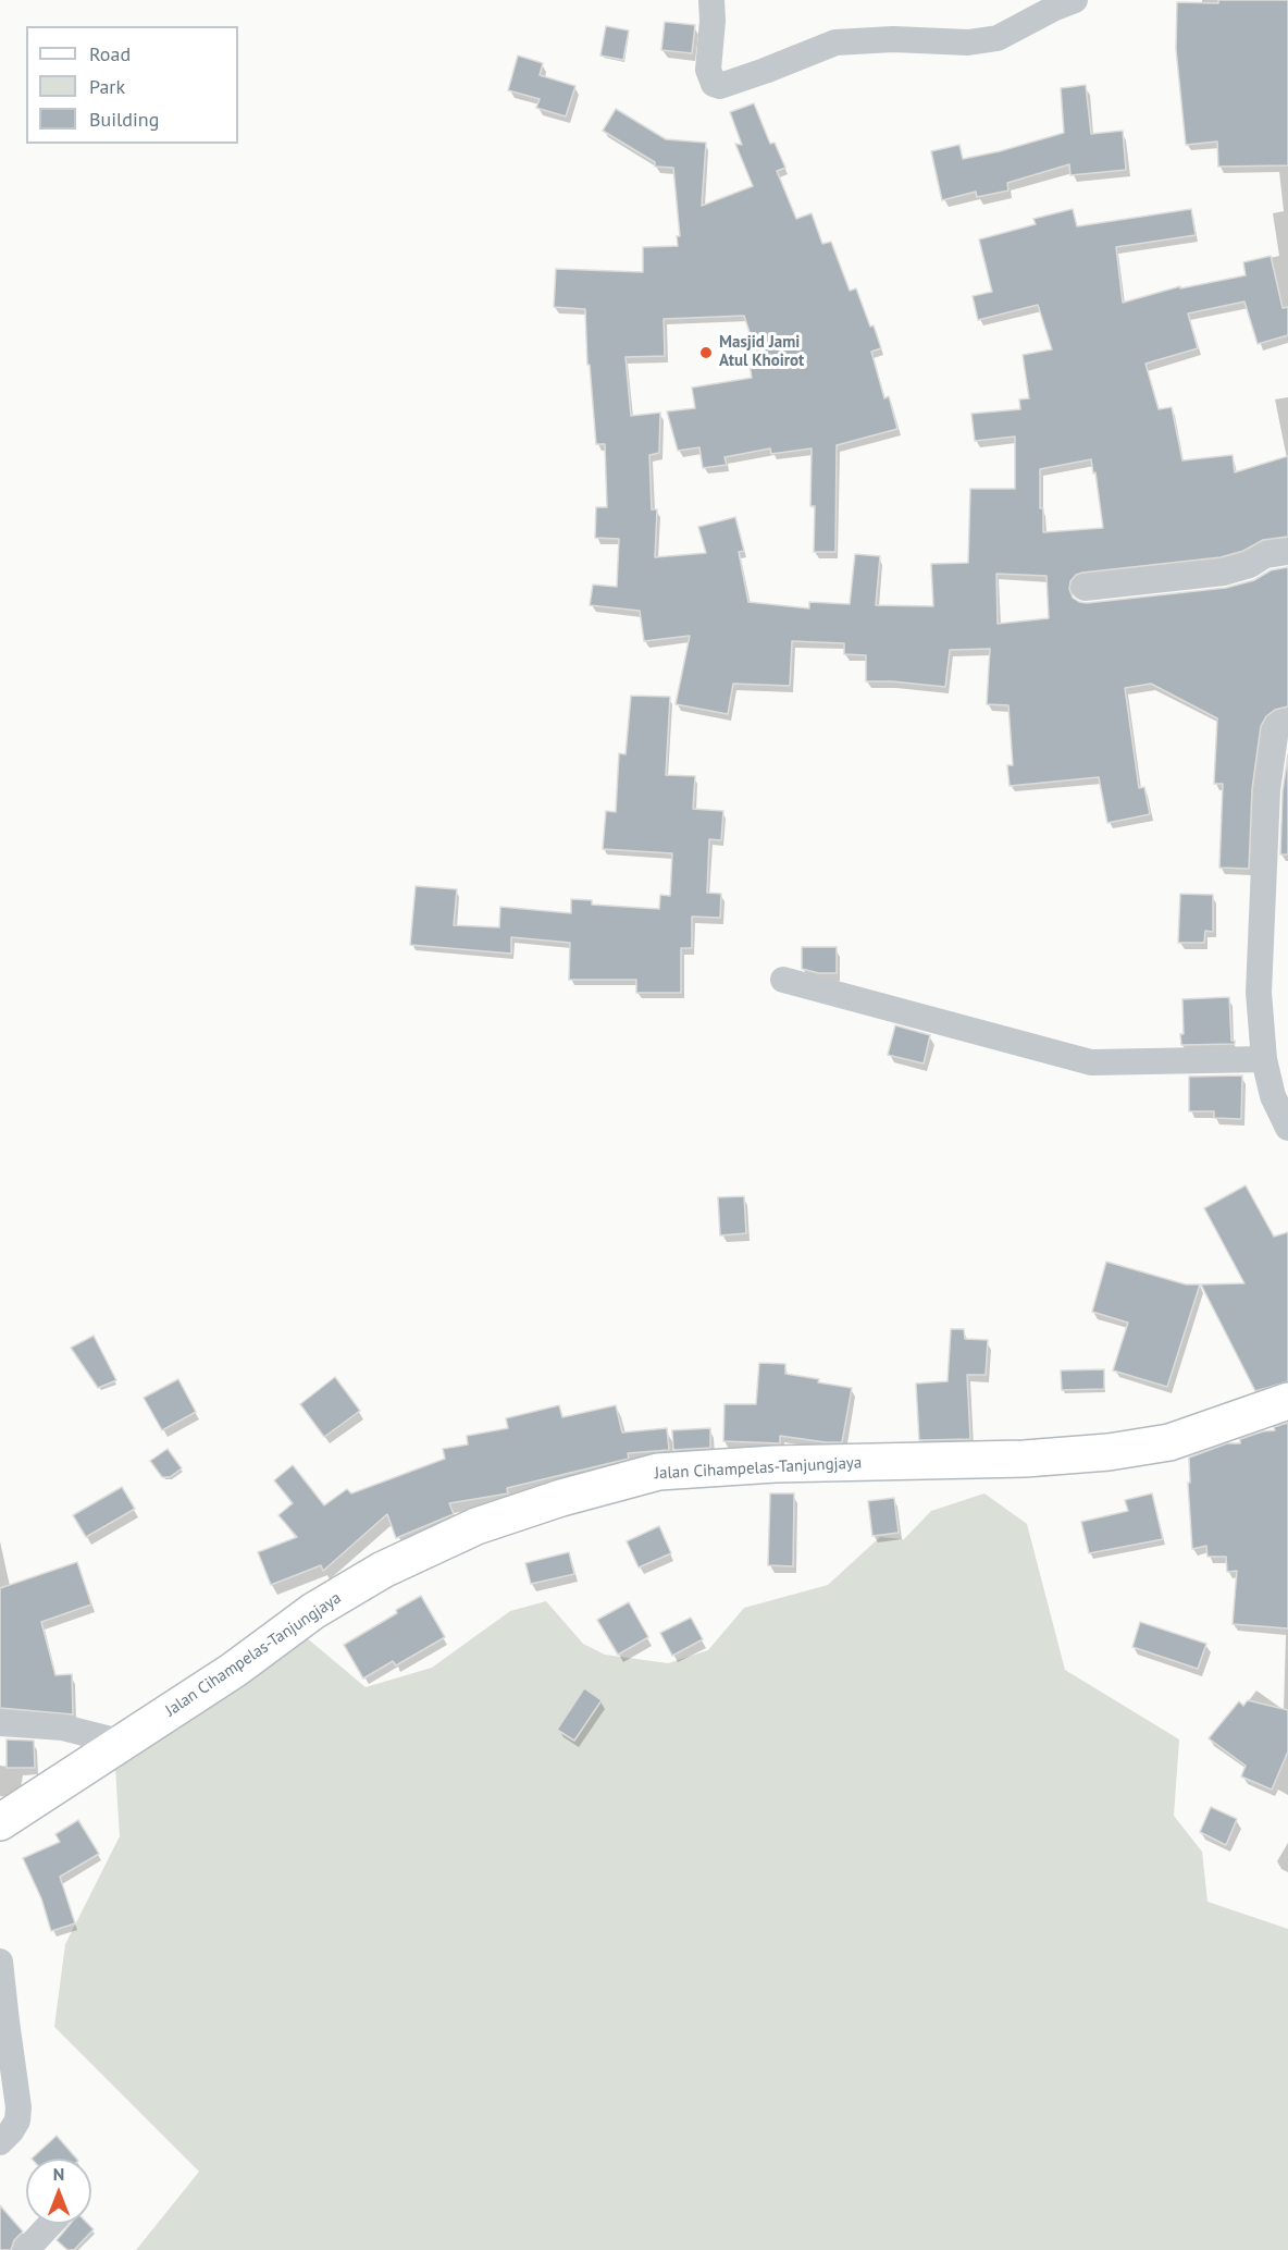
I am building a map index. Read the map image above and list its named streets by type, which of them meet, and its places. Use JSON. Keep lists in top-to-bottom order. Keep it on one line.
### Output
{"streets":{"main road":["Jalan Cihampelas-Tanjungjaya"]},"places":["Masjid Jami Atul Khoirot"],"legend":["Road","Park","Building"],"north":"top"}
